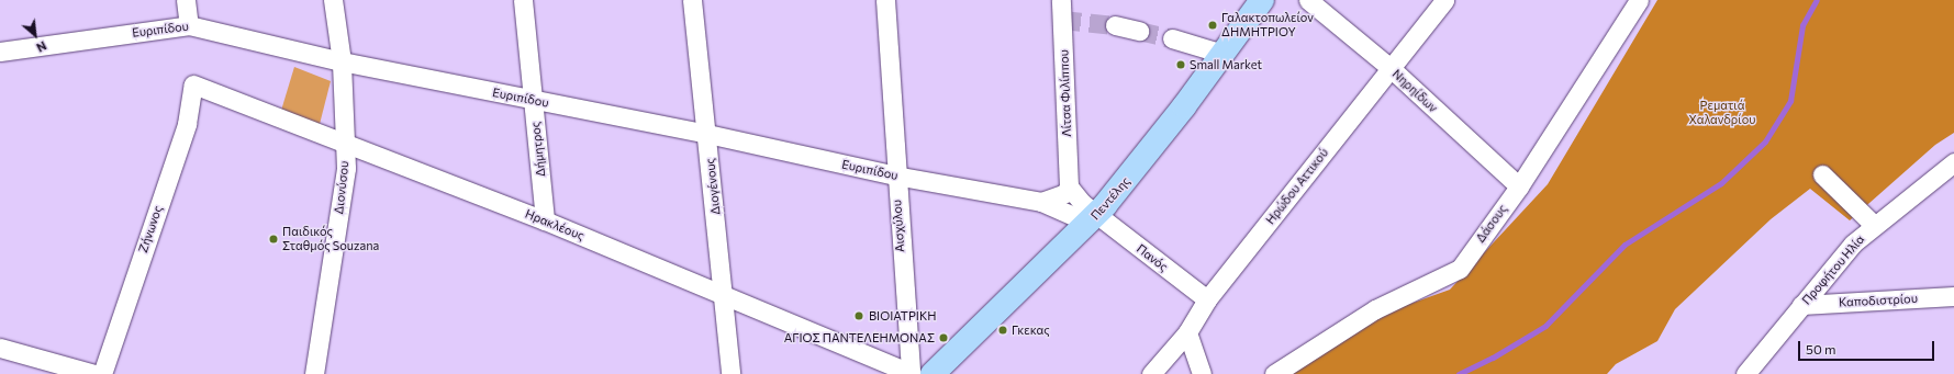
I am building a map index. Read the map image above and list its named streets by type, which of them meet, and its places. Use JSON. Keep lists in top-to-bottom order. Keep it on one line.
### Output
{"streets":{"main road":["Πεντέλης"],"street":["Ευριπίδου","Νηρηίδων","Λίτσα Φιλίππου","Δήμητρος","Διογένους","Ηρώδου Αττικού","Διονύσου","Δάσους","Ηρακλέους","Αισχύλου","Ζήνωνος","Πανός","Προφήτου Ηλία","Καποδιστρίου"]},"crossings":[["Ευριπίδου","Δήμητρος"],["Ευριπίδου","Διογένους"],["Ευριπίδου","Διονύσου"],["Ευριπίδου","Πεντέλης"],["Ευριπίδου","Αισχύλου"],["Ευριπίδου","Πανός"],["Νηρηίδων","Ηρώδου Αττικού"],["Νηρηίδων","Δάσους"],["Δήμητρος","Ηρακλέους"],["Διογένους","Ηρακλέους"],["Ηρώδου Αττικού","Πανός"],["Διονύσου","Ηρακλέους"],["Πεντέλης","Πανός"],["Ηρακλέους","Αισχύλου"],["Ηρακλέους","Ζήνωνος"],["Προφήτου Ηλία","Καποδιστρίου"]],"parks":["Ρεματιά Χαλανδρίου"],"places":["Γαλακτοπωλείον ΔΗΜΗΤΡΙΟΥ","Small Market","Παιδικός Σταθμός Souzana","ΒΙΟΙΑΤΡΙΚΗ","Γκεκας","ΑΓΙΟΣ ΠΑΝΤΕΛΕΗΜΟΝΑΣ"],"scale_bar":"50 m","north":"bottom right"}
